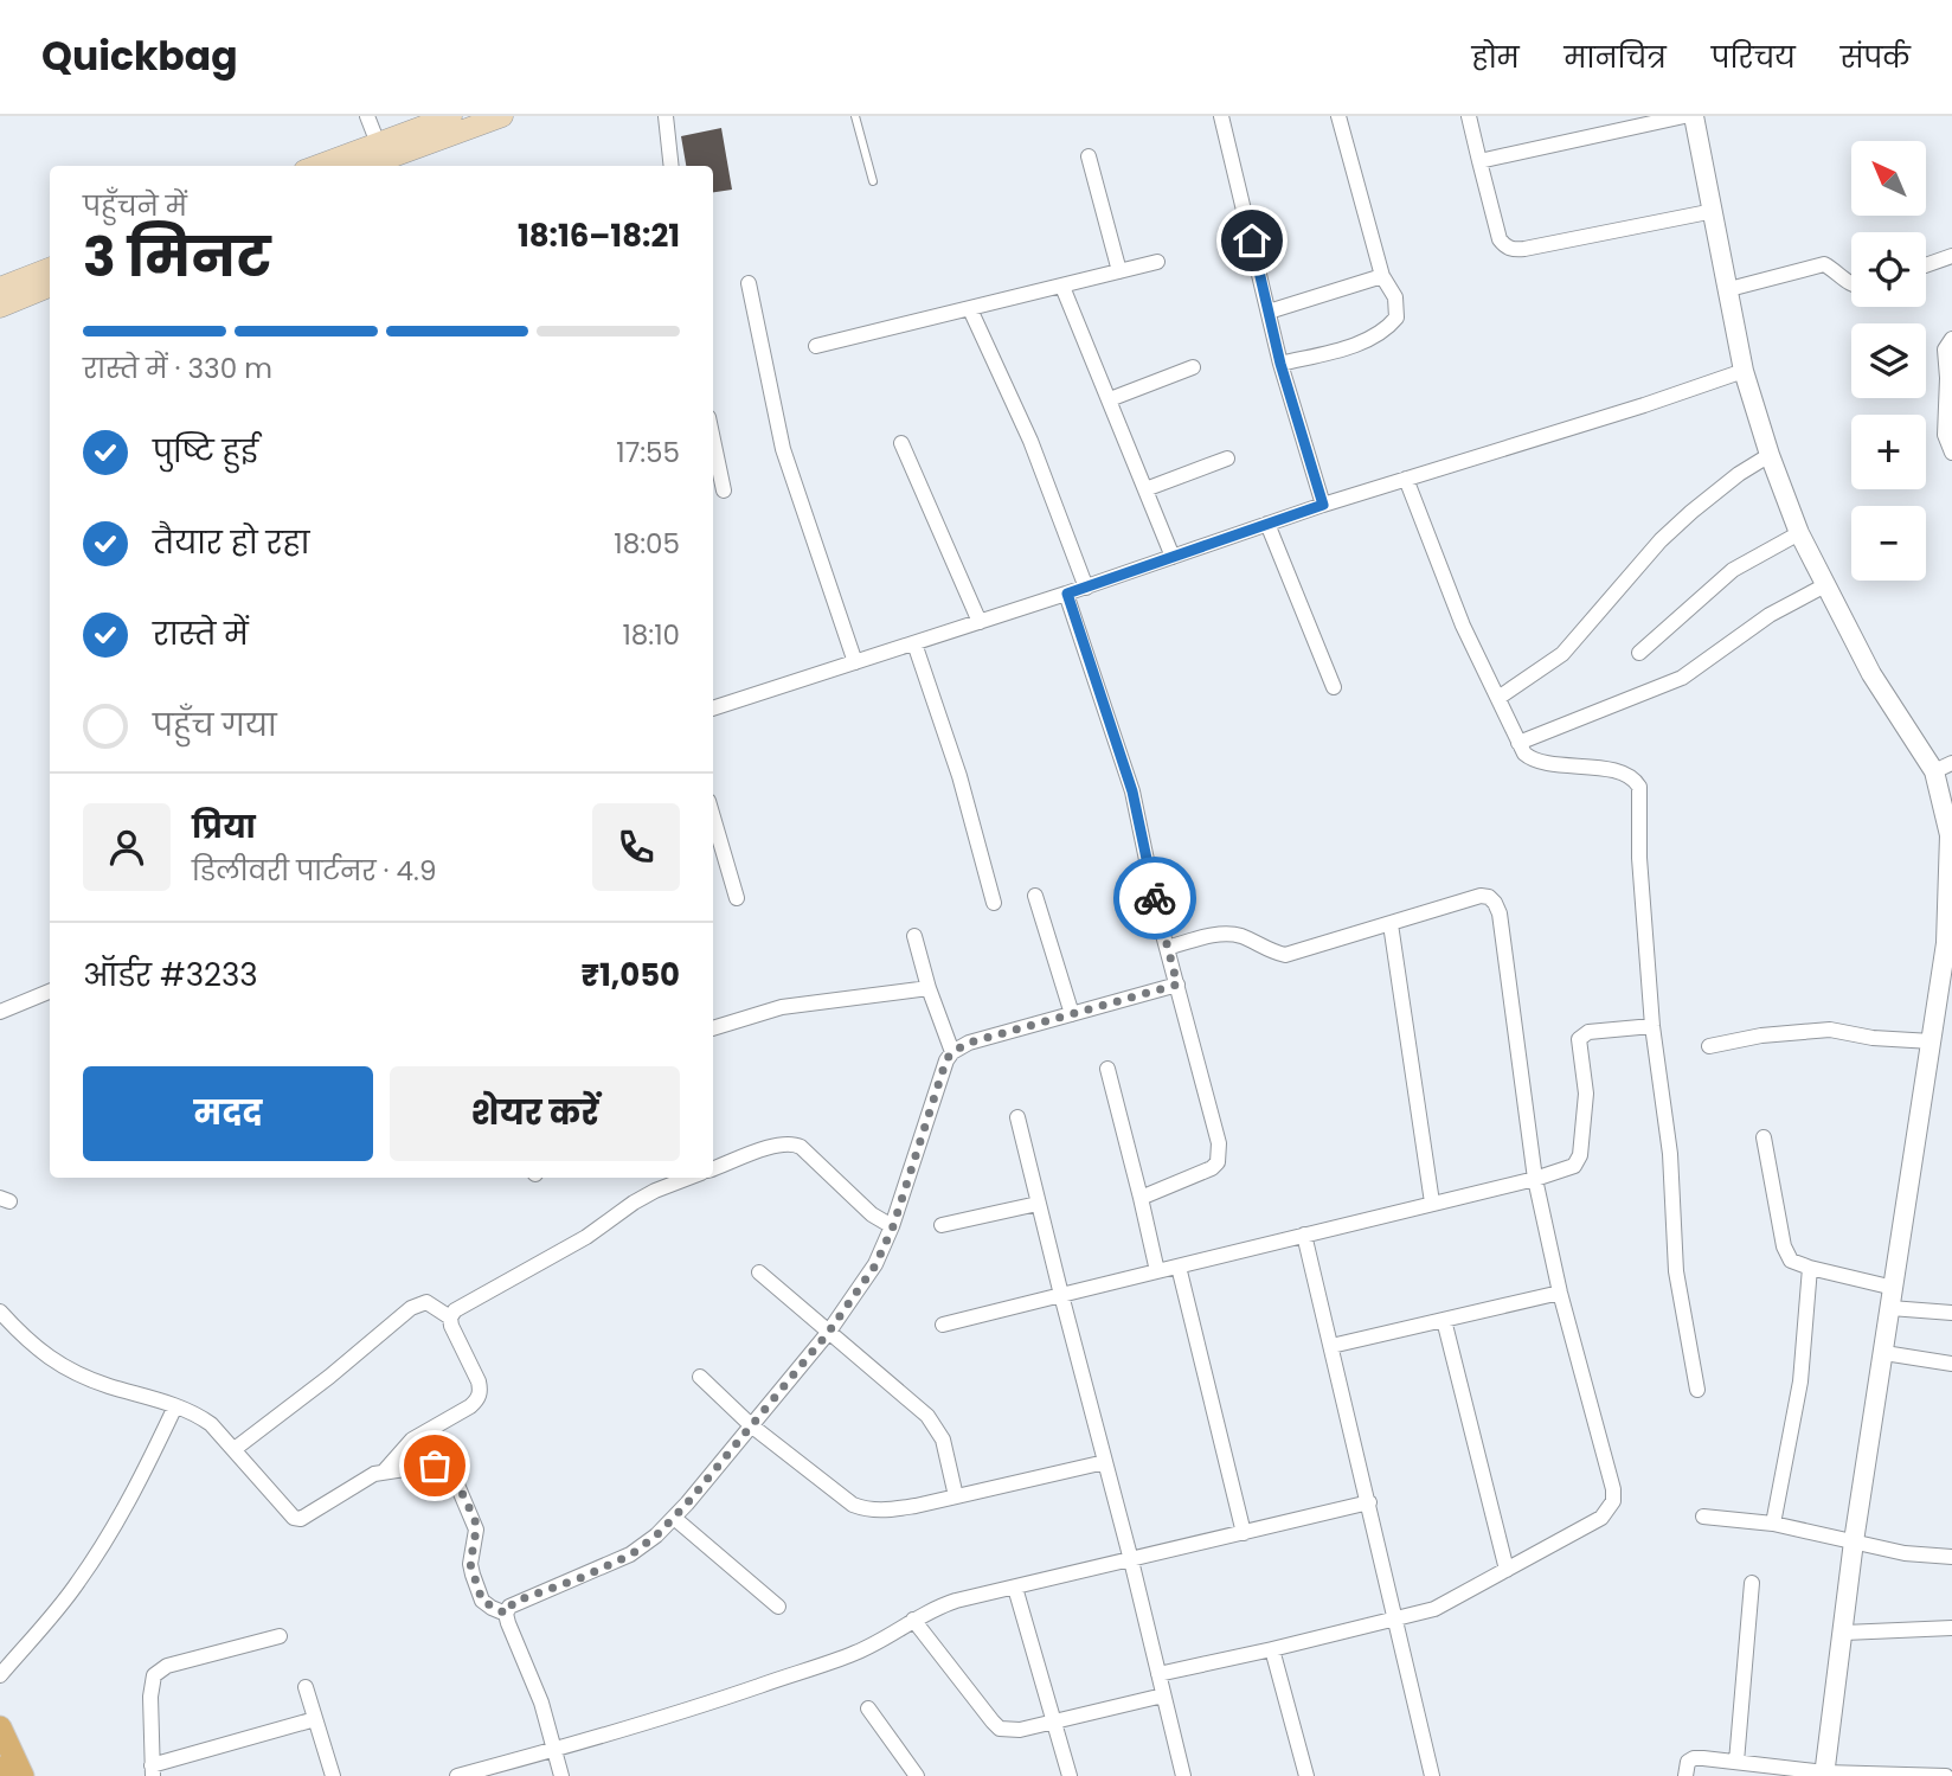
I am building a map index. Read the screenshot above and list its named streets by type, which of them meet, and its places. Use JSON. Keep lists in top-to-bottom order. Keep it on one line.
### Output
{"north":"top left","page":{"header":"Quickbag","nav":["होम","मानचित्र","परिचय","संपर्क"],"map_buttons":["+","−"],"heading":["3 मिनट","पहुँचने में","18:16–18:21"],"panel":["प्रिया","डिलीवरी पार्टनर · 4.9","ऑर्डर #3233","₹1,050"],"bar":"रास्ते में · 330 m","list":[["पुष्टि हुई","17:55"],["तैयार हो रहा","18:05"],["रास्ते में","18:10"],"पहुँच गया"],"buttons":["मदद","शेयर करें"]}}
